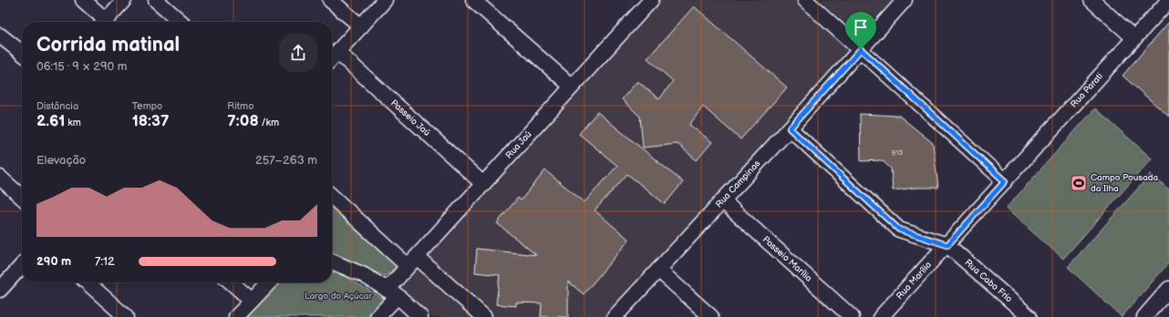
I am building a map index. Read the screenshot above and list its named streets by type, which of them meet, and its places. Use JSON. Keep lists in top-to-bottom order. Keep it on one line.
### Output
{"streets":{"street":["Rua Parati","Passeio Jaú","Rua Jaú","Rua Campinas","Passeio Marília","Rua Marília","Rua Cabo Frio"]},"crossings":[["Rua Parati","Rua Marília"],["Rua Parati","Rua Cabo Frio"],["Passeio Jaú","Rua Jaú"],["Rua Campinas","Passeio Marília"],["Rua Marília","Rua Cabo Frio"]],"parks":["Largo do Açúcar"],"places":{"sports":["Campo Pousada da Ilha"]},"house_numbers":["513"],"page":{"heading":["Corrida matinal","06:15 · 9 × 290 m"],"stats":[["Distância","2.61 km"],["Tempo","18:37"],["Ritmo","7:08 /km"]],"chart":["Elevação","257–263 m"],"list":[{"name":"290 m","note":"7:12"}]}}
